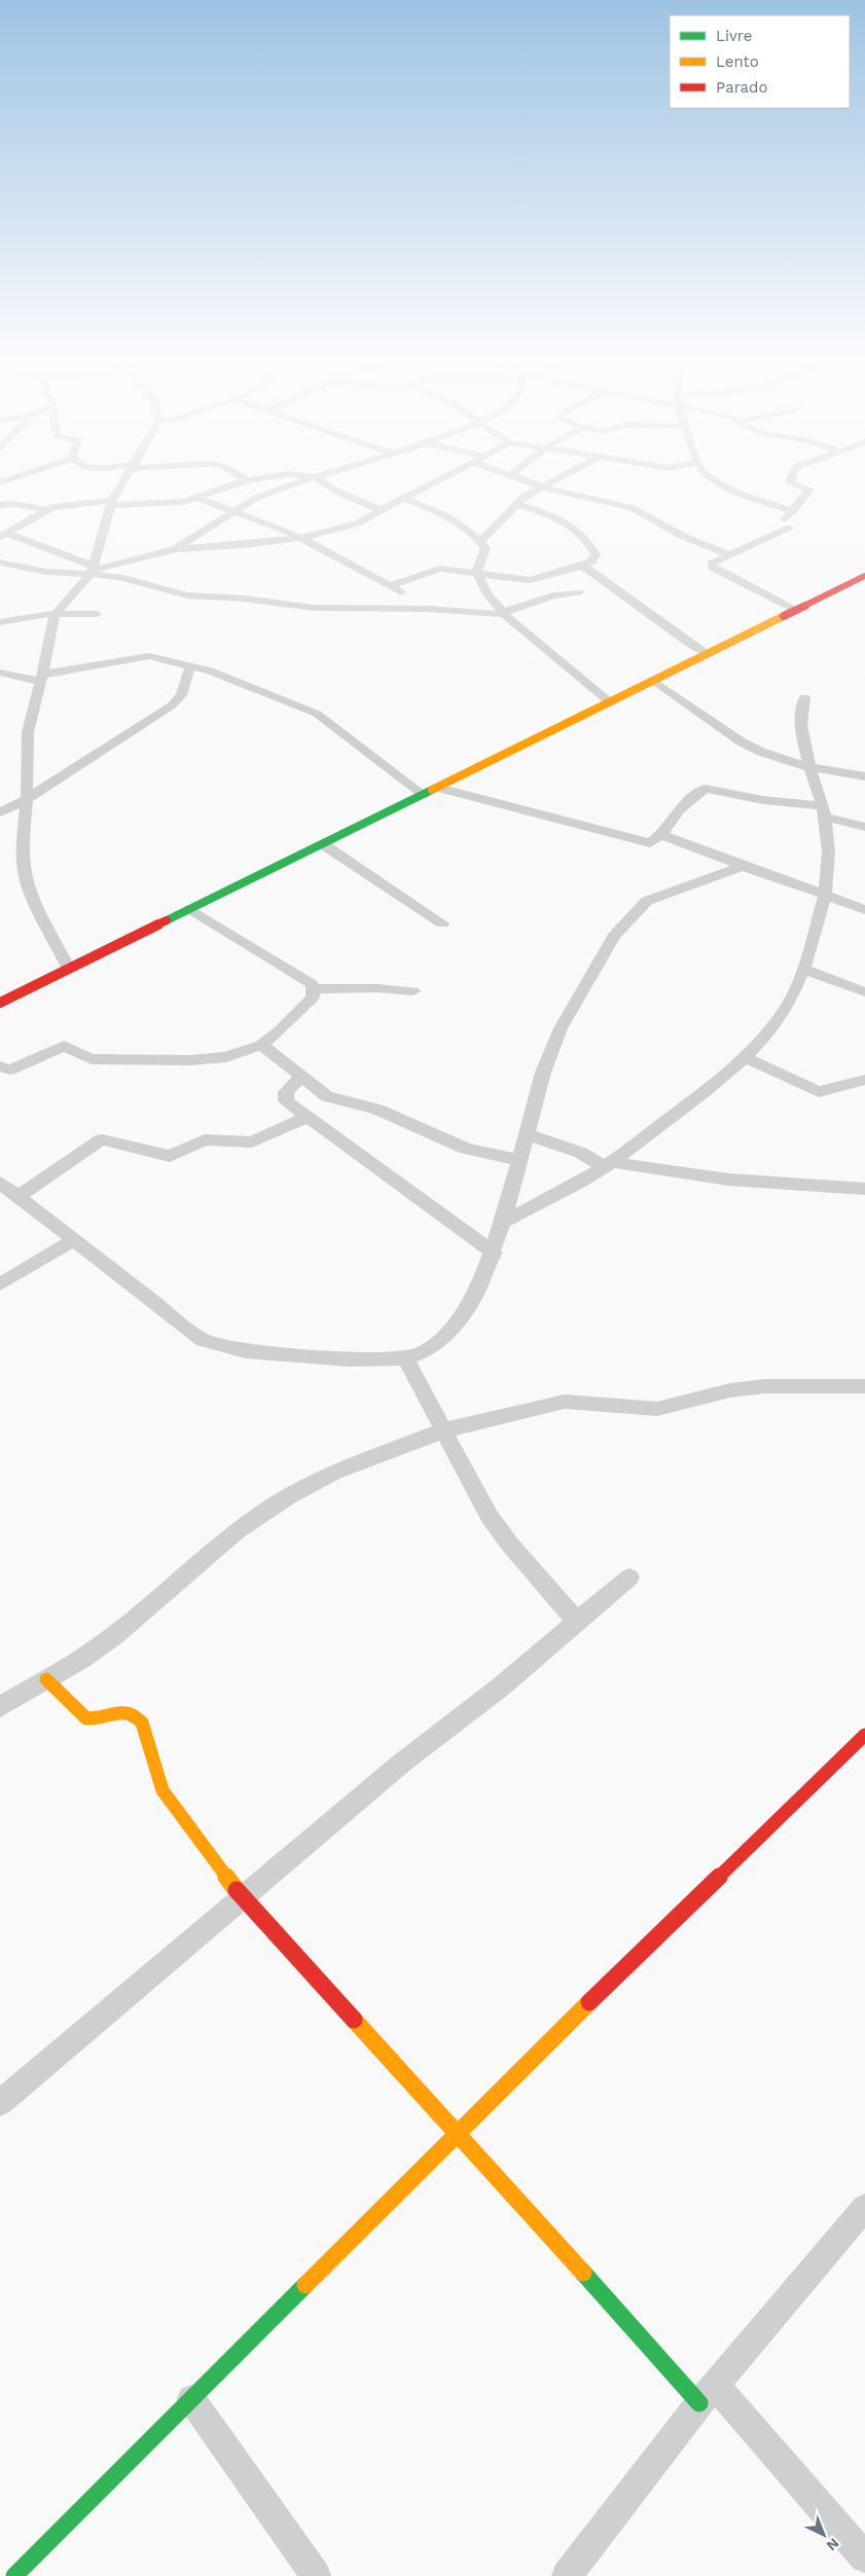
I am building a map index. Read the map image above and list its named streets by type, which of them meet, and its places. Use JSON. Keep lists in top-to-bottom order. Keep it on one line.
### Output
{"legend":["Livre","Lento","Parado"],"north":"bottom right"}
